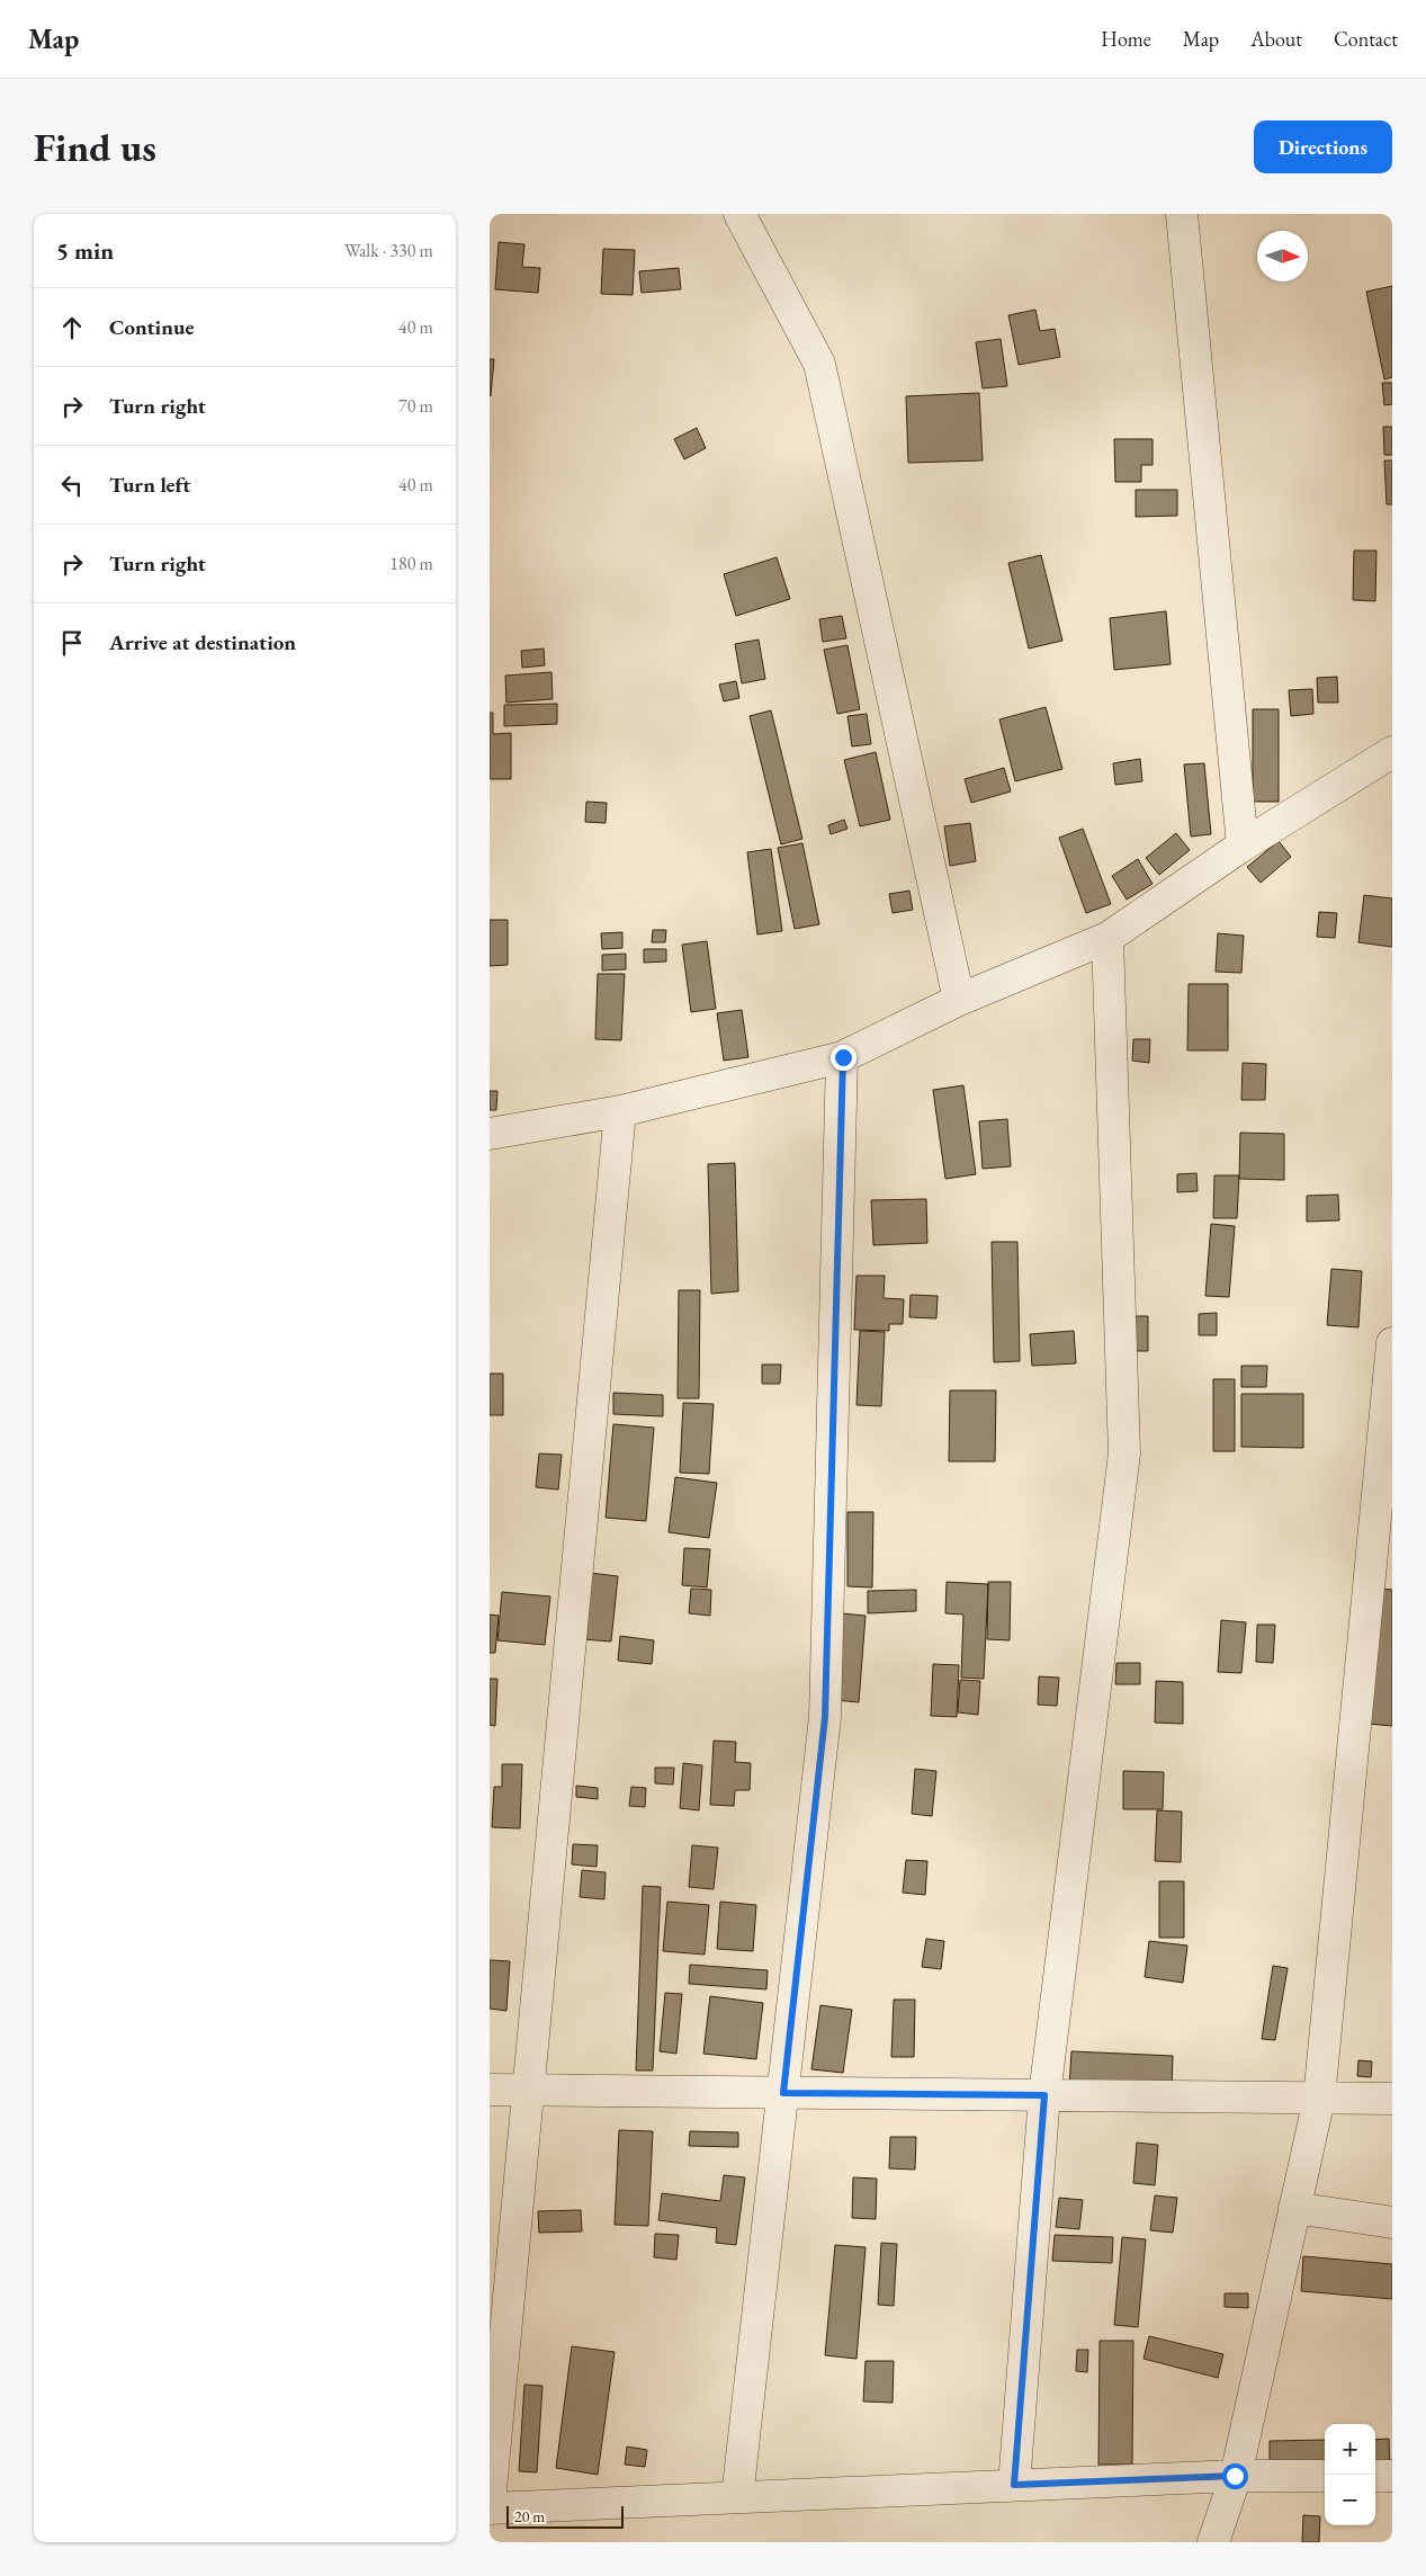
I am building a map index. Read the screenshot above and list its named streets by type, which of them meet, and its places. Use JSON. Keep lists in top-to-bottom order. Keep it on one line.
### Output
{"scale_bar":"20 m","north":"right","page":{"header":"Map","nav":["Home","Map","About","Contact"],"buttons":"Directions","title":"Find us","heading":["5 min","Walk · 330 m"],"list":[["Continue","40 m"],["Turn right","70 m"],["Turn left","40 m"],["Turn right","180 m"],"Arrive at destination"],"map_buttons":["+","−"],"scale":"20 m"}}
